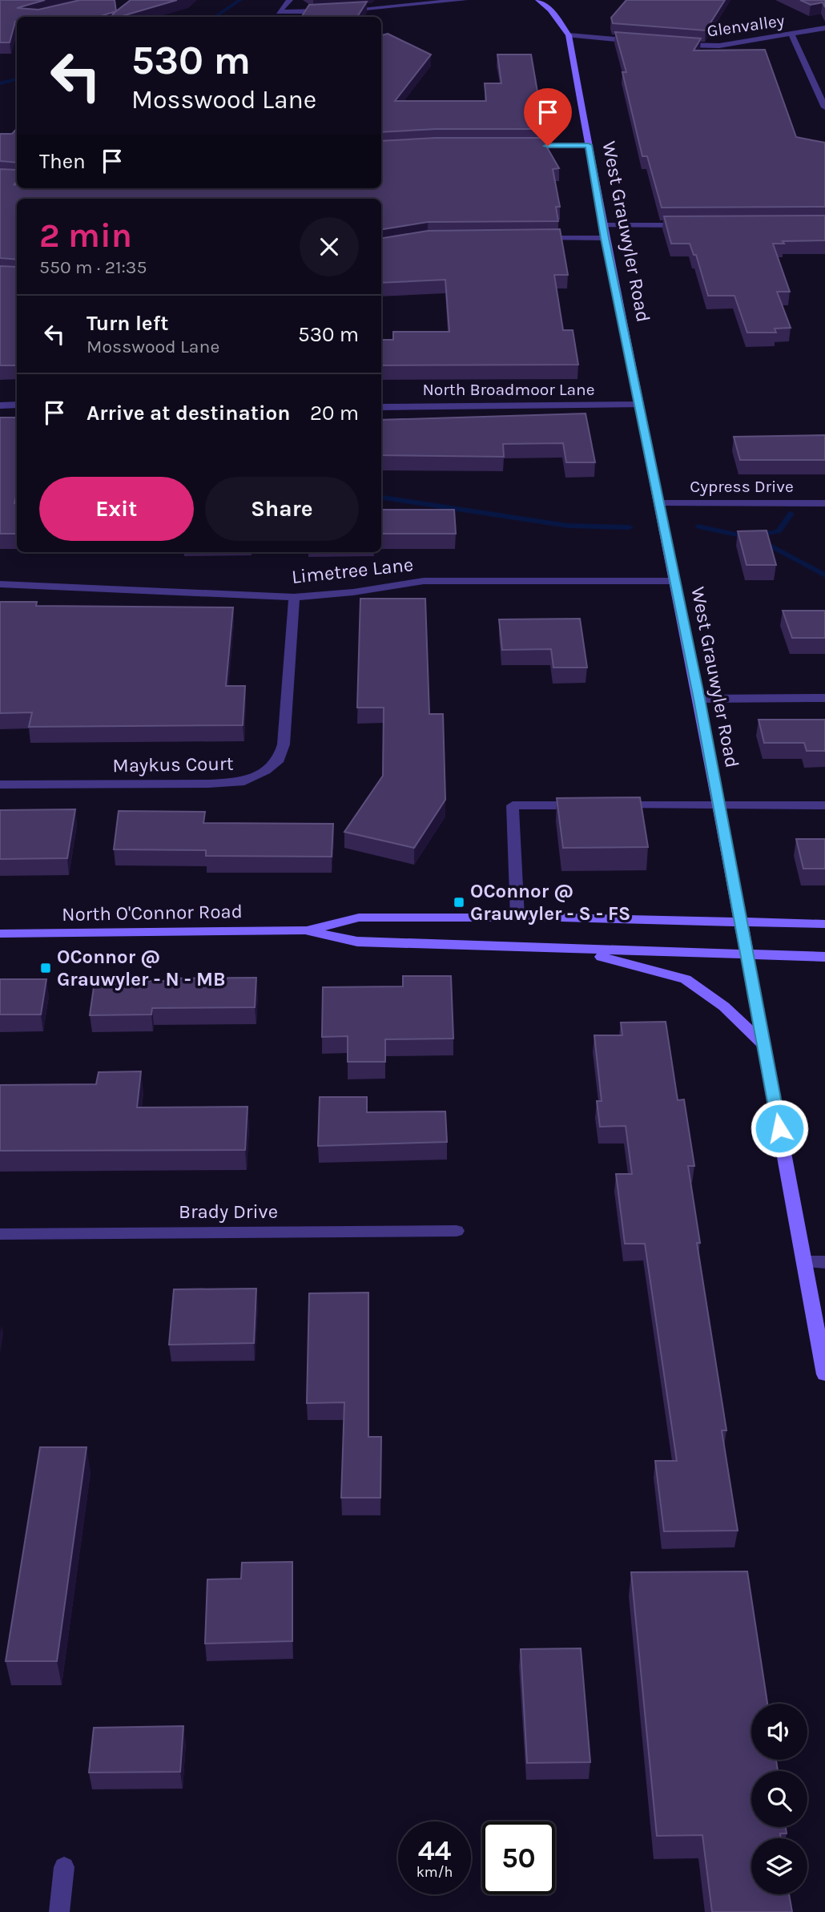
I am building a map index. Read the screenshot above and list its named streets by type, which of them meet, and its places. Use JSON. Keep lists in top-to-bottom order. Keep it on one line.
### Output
{"streets":{"main road":["West Grauwyler Road","North O'Connor Road"],"street":["Glenvalley","North Broadmoor Lane","Cypress Drive","Limetree Lane","Maykus Court","Brady Drive"]},"crossings":[["West Grauwyler Road","North Broadmoor Lane"],["West Grauwyler Road","Cypress Drive"],["West Grauwyler Road","Limetree Lane"],["West Grauwyler Road","North O'Connor Road"],["Limetree Lane","Maykus Court"]],"places":{"transit":["OConnor @ Grauwyler - S - FS","OConnor @ Grauwyler - N - MB"]},"page":{"turn":["530 m","Mosswood Lane"],"then":"Then","heading":["2 min","550 m · 21:35"],"list":[{"name":"Turn left","note":"Mosswood Lane","value":"530 m"},{"name":"Arrive at destination","value":"20 m"}],"buttons":["Exit","Share"],"speed":"44 km/h","limit":"50"}}
